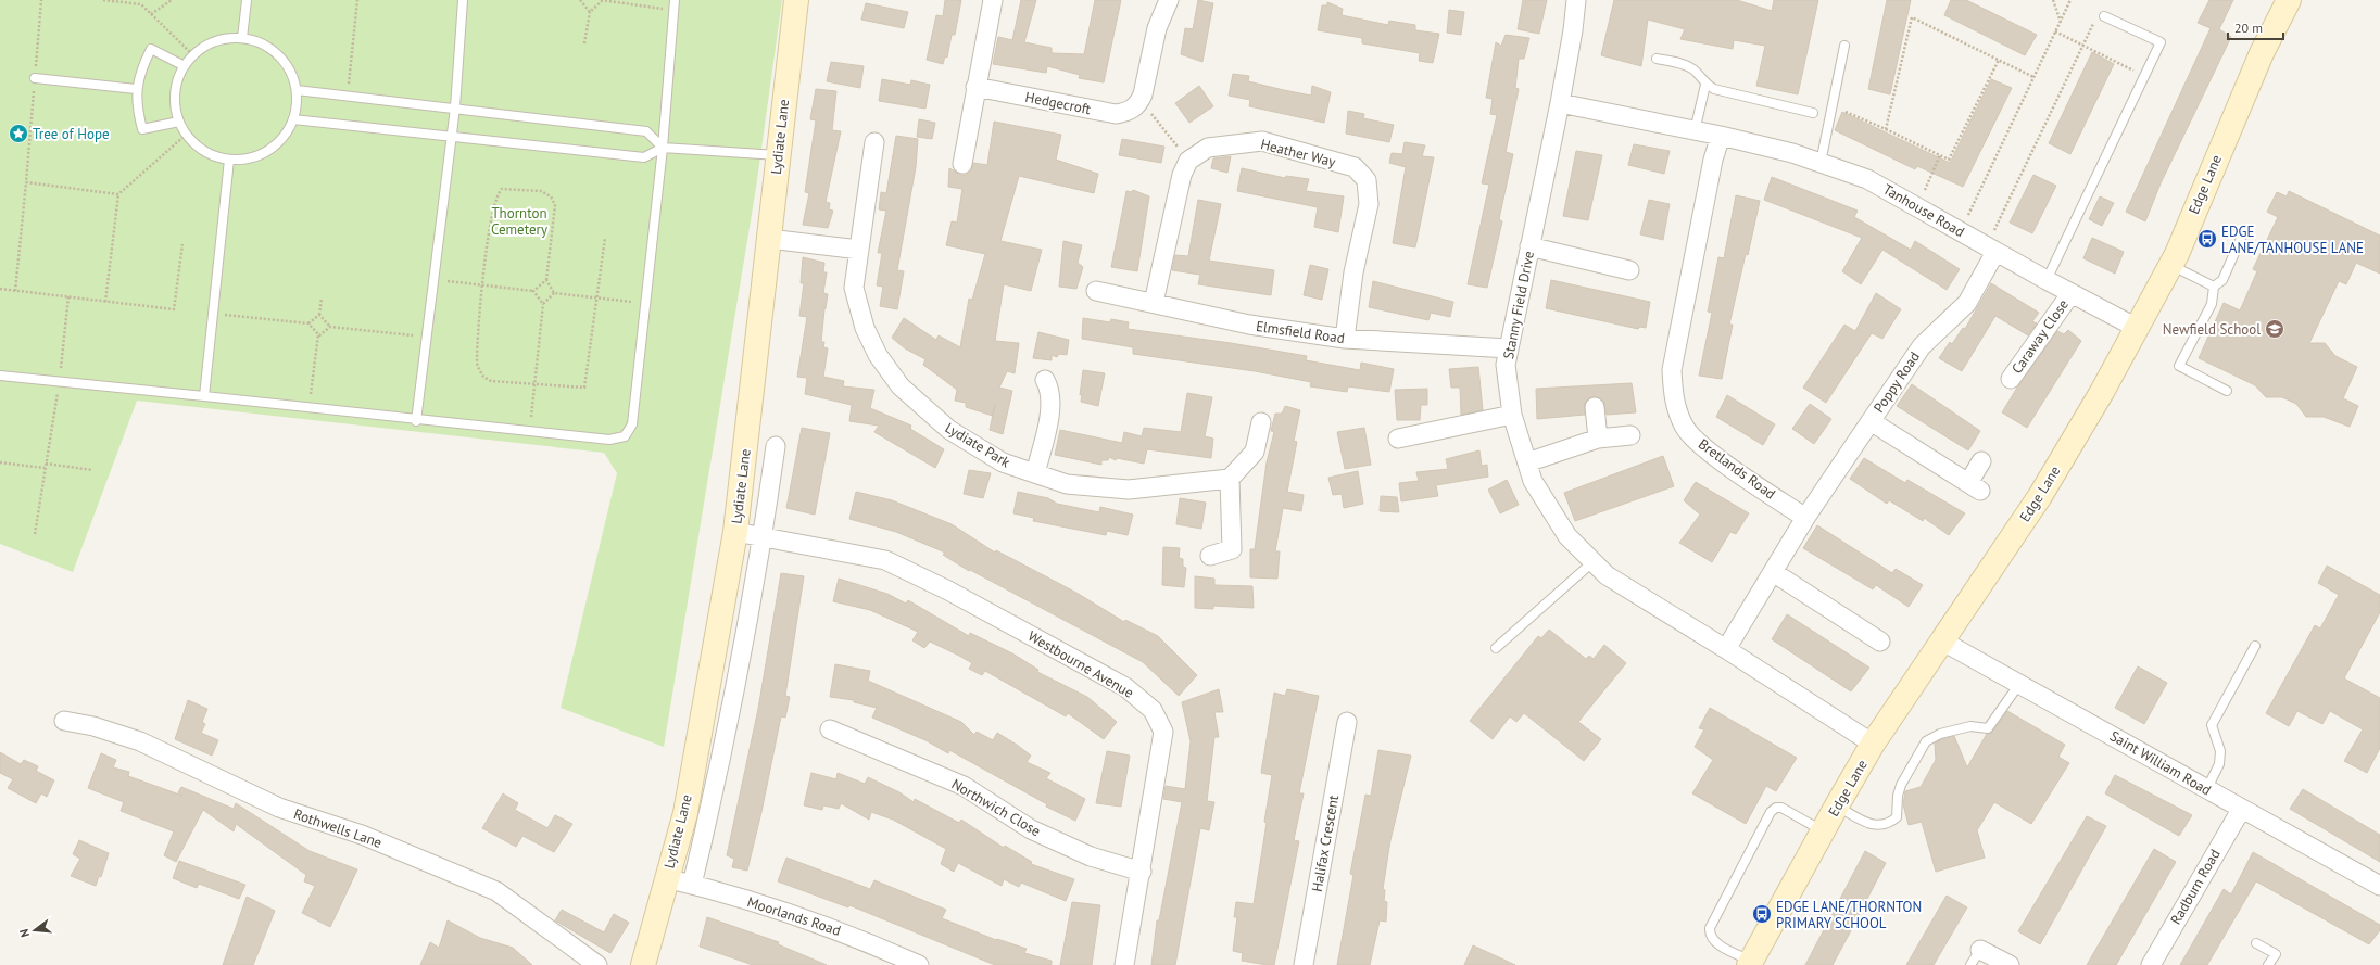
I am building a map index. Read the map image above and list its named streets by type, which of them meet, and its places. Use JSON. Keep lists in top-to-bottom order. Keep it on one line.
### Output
{"streets":{"street":["Hedgecroft","Lydiate Lane","Heather Way","Edge Lane","Tanhouse Road","Stanny Field Drive","Elmsfield Road","Caraway Close","Poppy Road","Lydiate Park","Bretlands Road","Westbourne Avenue","Saint William Road","Northwich Close","Rothwells Lane","Halifax Crescent","Radburn Road","Moorlands Road"]},"crossings":[["Lydiate Lane","Westbourne Avenue"],["Lydiate Lane","Moorlands Road"],["Heather Way","Elmsfield Road"],["Edge Lane","Tanhouse Road"],["Edge Lane","Stanny Field Drive"],["Edge Lane","Saint William Road"],["Tanhouse Road","Stanny Field Drive"],["Tanhouse Road","Caraway Close"],["Tanhouse Road","Poppy Road"],["Tanhouse Road","Bretlands Road"],["Stanny Field Drive","Elmsfield Road"],["Poppy Road","Bretlands Road"],["Westbourne Avenue","Northwich Close"],["Saint William Road","Radburn Road"]],"parks":["Thornton Cemetery"],"places":{"place":["Tree of Hope"],"bus stop":["EDGE LANE/TANHOUSE LANE","EDGE LANE/THORNTON PRIMARY SCHOOL"],"school or university":["Newfield School"]},"scale_bar":"20 m","north":"left"}
